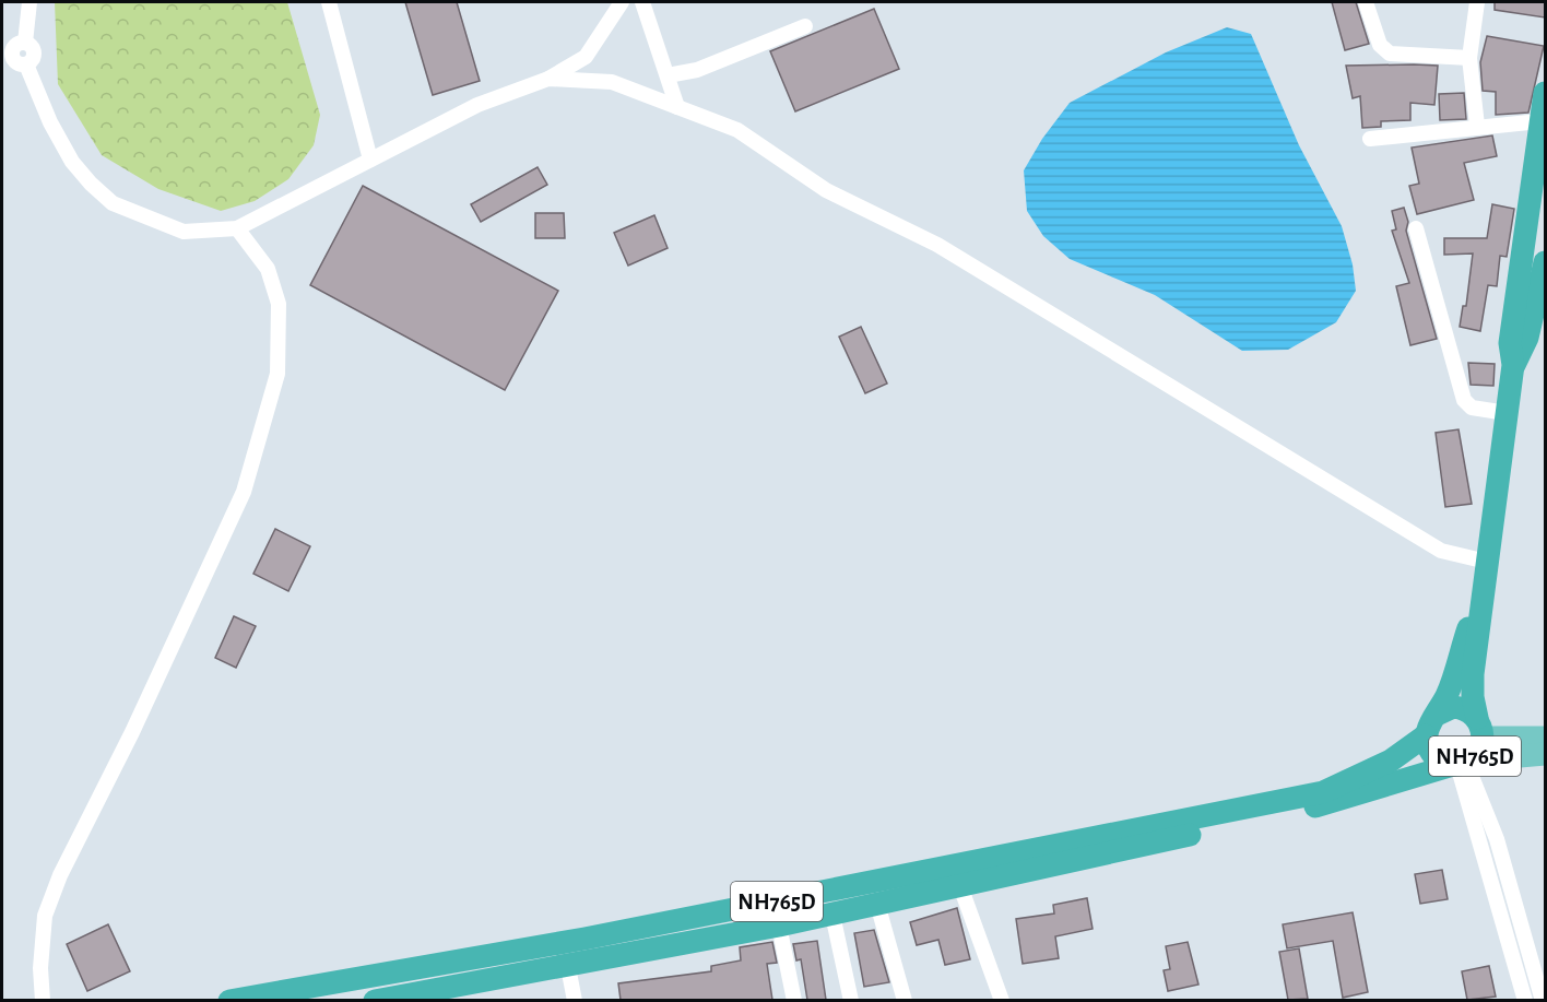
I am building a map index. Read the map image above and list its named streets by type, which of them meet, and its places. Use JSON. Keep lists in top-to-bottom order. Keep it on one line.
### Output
{"streets":{"highway":["NH765D"]}}
